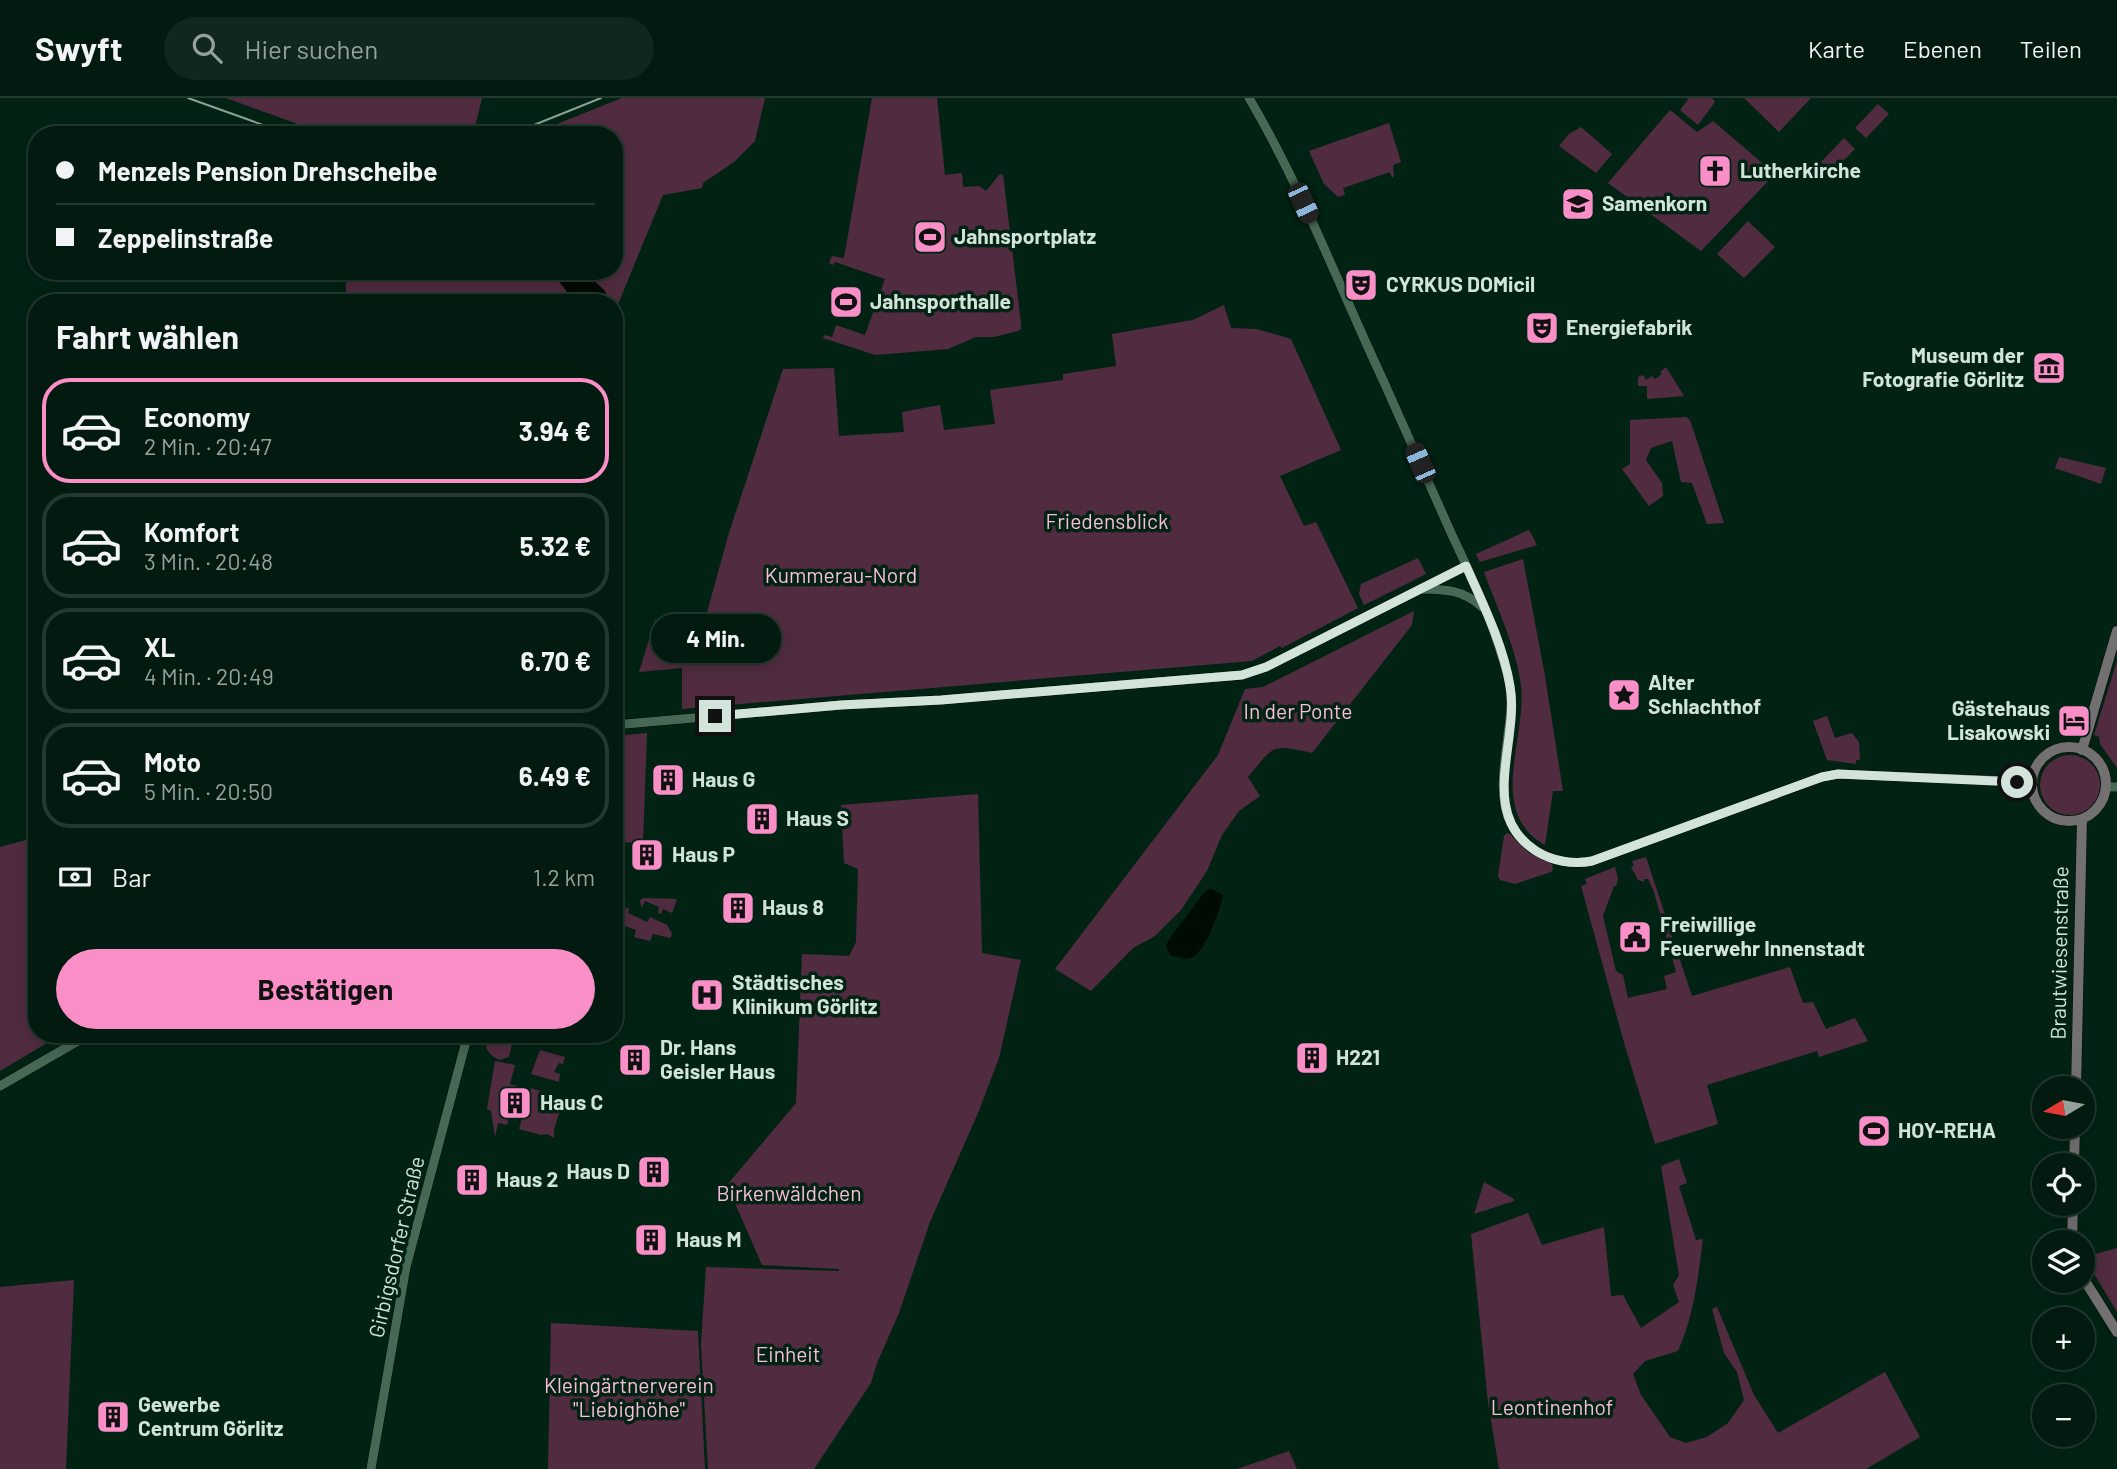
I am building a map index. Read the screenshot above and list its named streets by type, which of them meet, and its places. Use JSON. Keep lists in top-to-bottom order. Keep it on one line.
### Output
{"streets":{"main road":["Brautwiesenstraße"],"street":["Girbigsdorfer Straße"]},"parks":["Friedensblick","Kummerau-Nord","In der Ponte","Birkenwäldchen","Einheit","Kleingärtnerverein \"Liebighöhe\"","Leontinenhof"],"places":{"church":["Lutherkirche"],"school or university":["Samenkorn"],"sports":["Jahnsportplatz","Jahnsporthalle","HOY-REHA"],"theatre":["CYRKUS DOMicil","Energiefabrik"],"museum":["Museum der Fotografie Görlitz"],"place":["Alter Schlachthof"],"hotel":["Gästehaus Lisakowski"],"building":["Haus G","Haus S","Haus P","Haus 8","H221","Dr. Hans Geisler Haus","Haus C","Haus D","Haus 2","Haus M","Gewerbe Centrum Görlitz"],"public building":["Freiwillige Feuerwehr Innenstadt"],"hospital":["Städtisches Klinikum Görlitz"]},"north":"left","page":{"header":"Swyft","search":"Hier suchen","nav":["Karte","Ebenen","Teilen"],"banner":["Menzels Pension Drehscheibe","Zeppelinstraße"],"heading":"Fahrt wählen","list":[{"name":"Economy","note":"2 Min. · 20:47","value":"3.94 €"},{"name":"Komfort","note":"3 Min. · 20:48","value":"5.32 €"},{"name":"XL","note":"4 Min. · 20:49","value":"6.70 €"},{"name":"Moto","note":"5 Min. · 20:50","value":"6.49 €"}],"bubble":"4 Min.","pay":["Bar","1.2 km"],"buttons":"Bestätigen","map_buttons":["+","−"]}}
